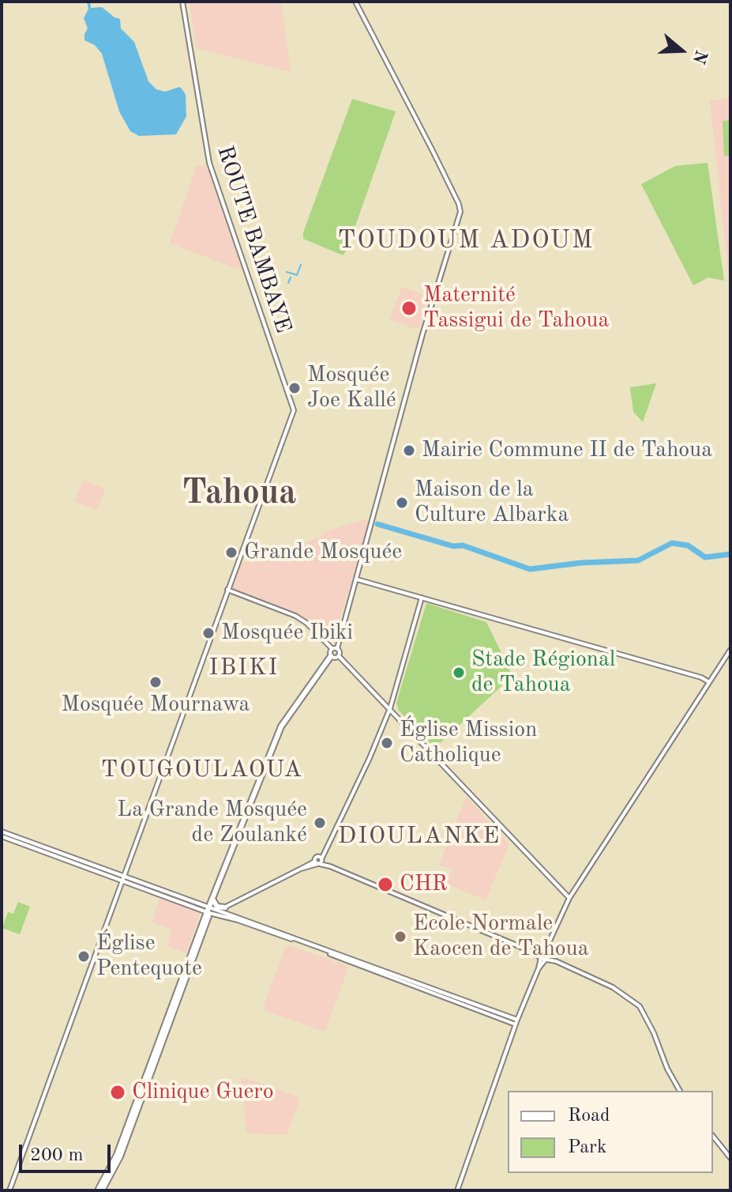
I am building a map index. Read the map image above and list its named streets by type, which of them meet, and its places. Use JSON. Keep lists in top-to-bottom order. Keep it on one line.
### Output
{"streets":{"street":["ROUTE BAMBAYE"]},"districts":["TOUDOUM ADOUM","Tahoua","IBIKI","TOUGOULAOUA","DIOULANKE"],"places":["Maternité Tassigui de Tahoua","Mosquée Joe Kallé","Mairie Commune II de Tahoua","Maison de la Culture Albarka","Grande Mosquée","Mosquée Ibiki","Stade Régional de Tahoua","Mosquée Mournawa","Église Mission Catholique","La Grande Mosquée de Zoulanké","CHR","Ecole Normale Kaocen de Tahoua","Église Pentequote","Clinique Guero"],"legend":["Road","Park"],"scale_bar":"200 m","north":"right"}
